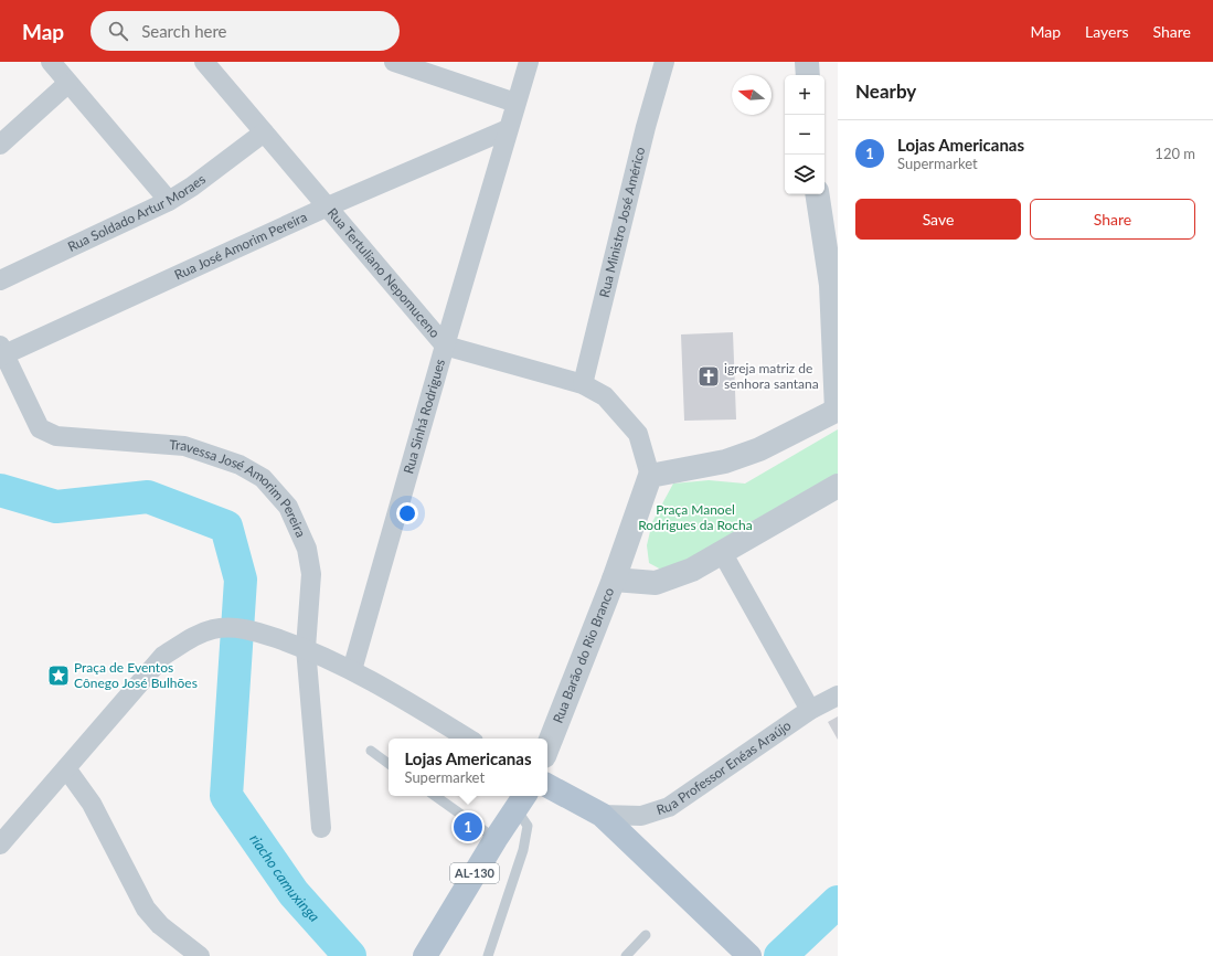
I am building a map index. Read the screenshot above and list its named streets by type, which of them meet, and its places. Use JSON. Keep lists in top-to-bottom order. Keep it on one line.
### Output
{"streets":{"main road":["AL-130"],"street":["Rua Soldado Artur Moraes","Rua Ministro José Américo","Rua José Amorim Pereira","Rua Tertuliano Nepomuceno","Rua Sinhá Rodrigues","Travessa José Amorim Pereira","Rua Barão do Rio Branco","Rua Professor Enéas Araújo"]},"crossings":[["Rua Soldado Artur Moraes","Rua Tertuliano Nepomuceno"],["Rua Ministro José Américo","Rua Tertuliano Nepomuceno"],["Rua José Amorim Pereira","Rua Tertuliano Nepomuceno"],["Rua José Amorim Pereira","Rua Sinhá Rodrigues"],["Rua José Amorim Pereira","Travessa José Amorim Pereira"],["Rua Tertuliano Nepomuceno","Rua Sinhá Rodrigues"]],"water":["riacho camuxinga"],"parks":["Praça Manoel Rodrigues da Rocha"],"places":{"church":["igreja matriz de senhora santana"],"place":["Praça de Eventos Cônego José Bulhões"]},"north":"left","page":{"header":"Map","search":"Search here","nav":["Map","Layers","Share"],"heading":"Nearby","map_buttons":["+","−"],"list":[{"mark":"1","name":"Lojas Americanas","note":"Supermarket","value":"120 m"}],"buttons":["Save","Share"],"popup":["Lojas Americanas","Supermarket"],"pins":"1"}}
